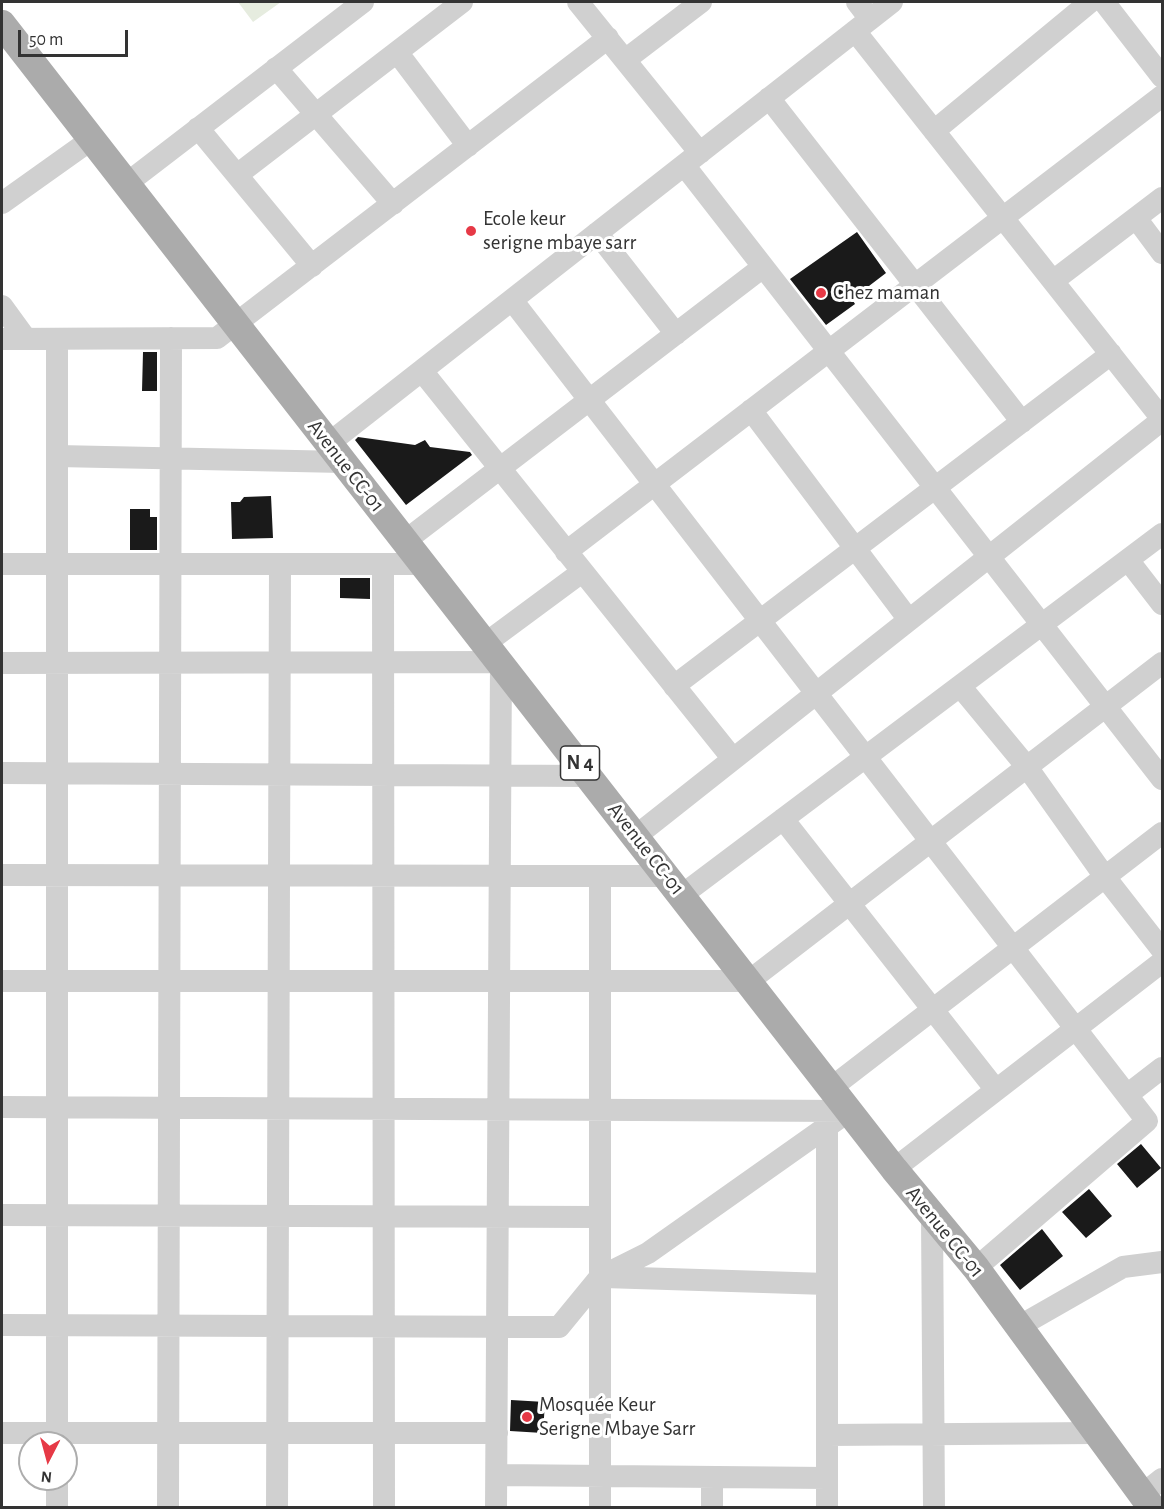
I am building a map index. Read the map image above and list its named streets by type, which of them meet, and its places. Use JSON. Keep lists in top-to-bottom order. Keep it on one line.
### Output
{"streets":{"main road":["Avenue CC-01","N 4"]},"places":["Ecole keur serigne mbaye sarr","Chez maman","Mosquée Keur Serigne Mbaye Sarr"],"scale_bar":"50 m","north":"bottom"}
